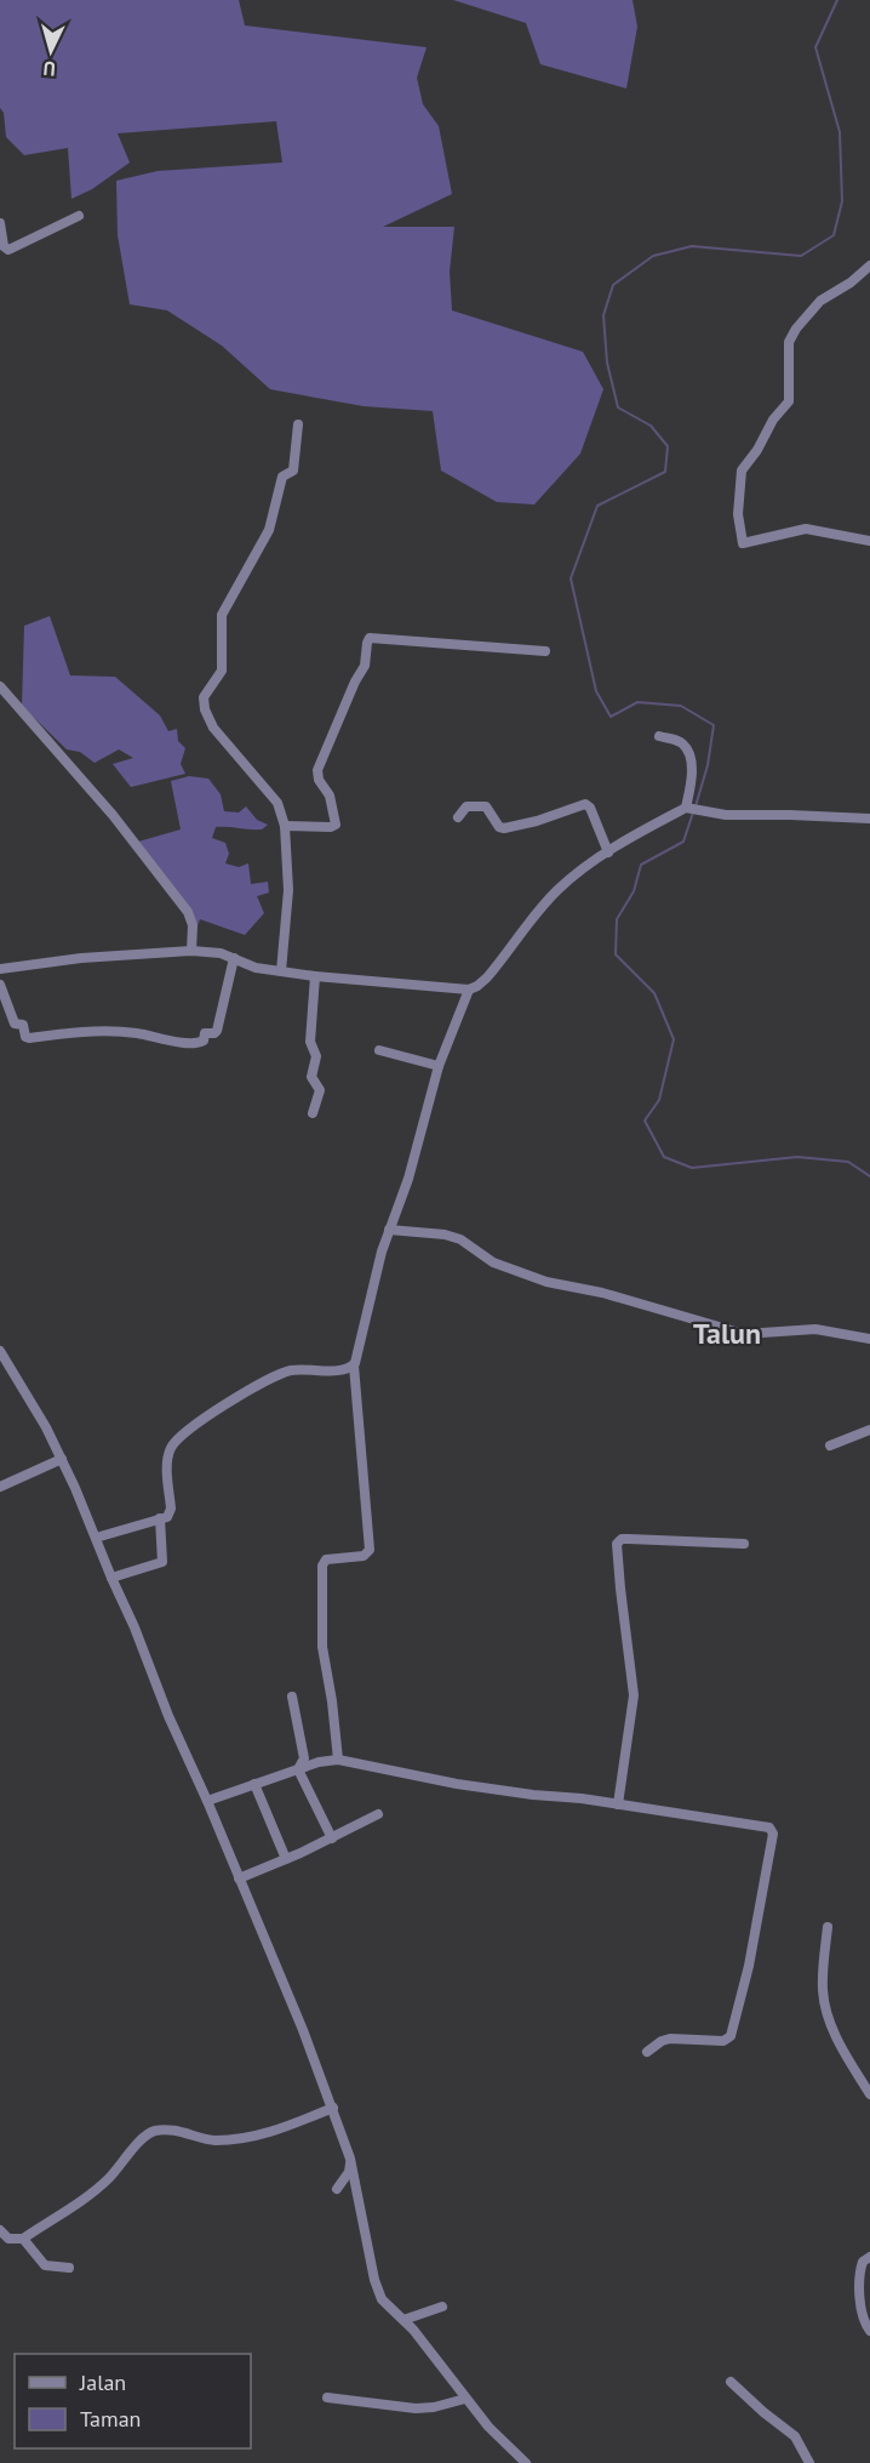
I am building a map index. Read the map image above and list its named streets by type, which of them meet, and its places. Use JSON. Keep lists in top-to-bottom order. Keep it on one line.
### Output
{"districts":["Talun"],"legend":["Jalan","Taman"],"north":"bottom"}
